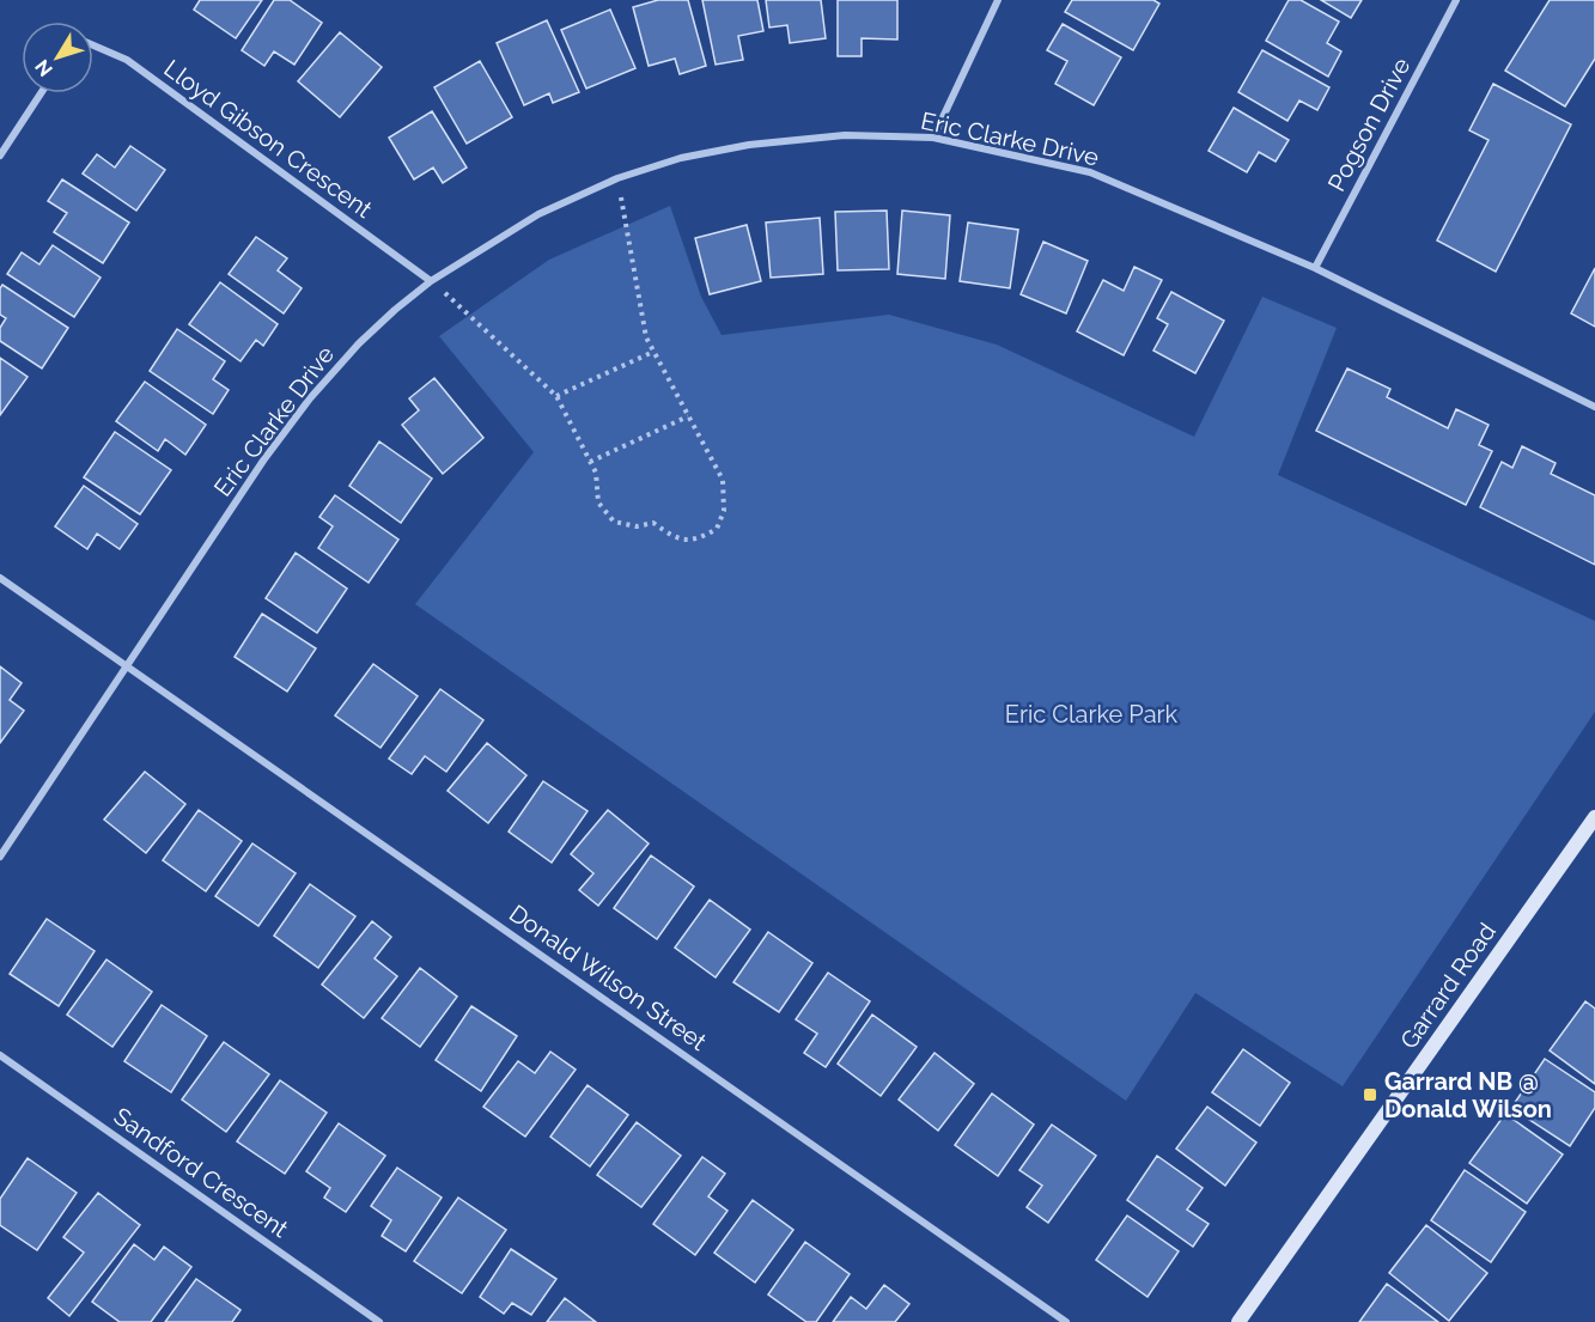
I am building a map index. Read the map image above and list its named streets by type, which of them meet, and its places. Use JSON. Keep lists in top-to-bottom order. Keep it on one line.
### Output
{"streets":{"street":["Pogson Drive","Lloyd Gibson Crescent","Eric Clarke Drive","Donald Wilson Street","Garrard Road","Sandford Crescent"]},"crossings":[["Pogson Drive","Eric Clarke Drive"],["Lloyd Gibson Crescent","Eric Clarke Drive"],["Eric Clarke Drive","Donald Wilson Street"]],"parks":["Eric Clarke Park"],"places":{"transit":["Garrard NB @ Donald Wilson"]},"north":"bottom left"}
